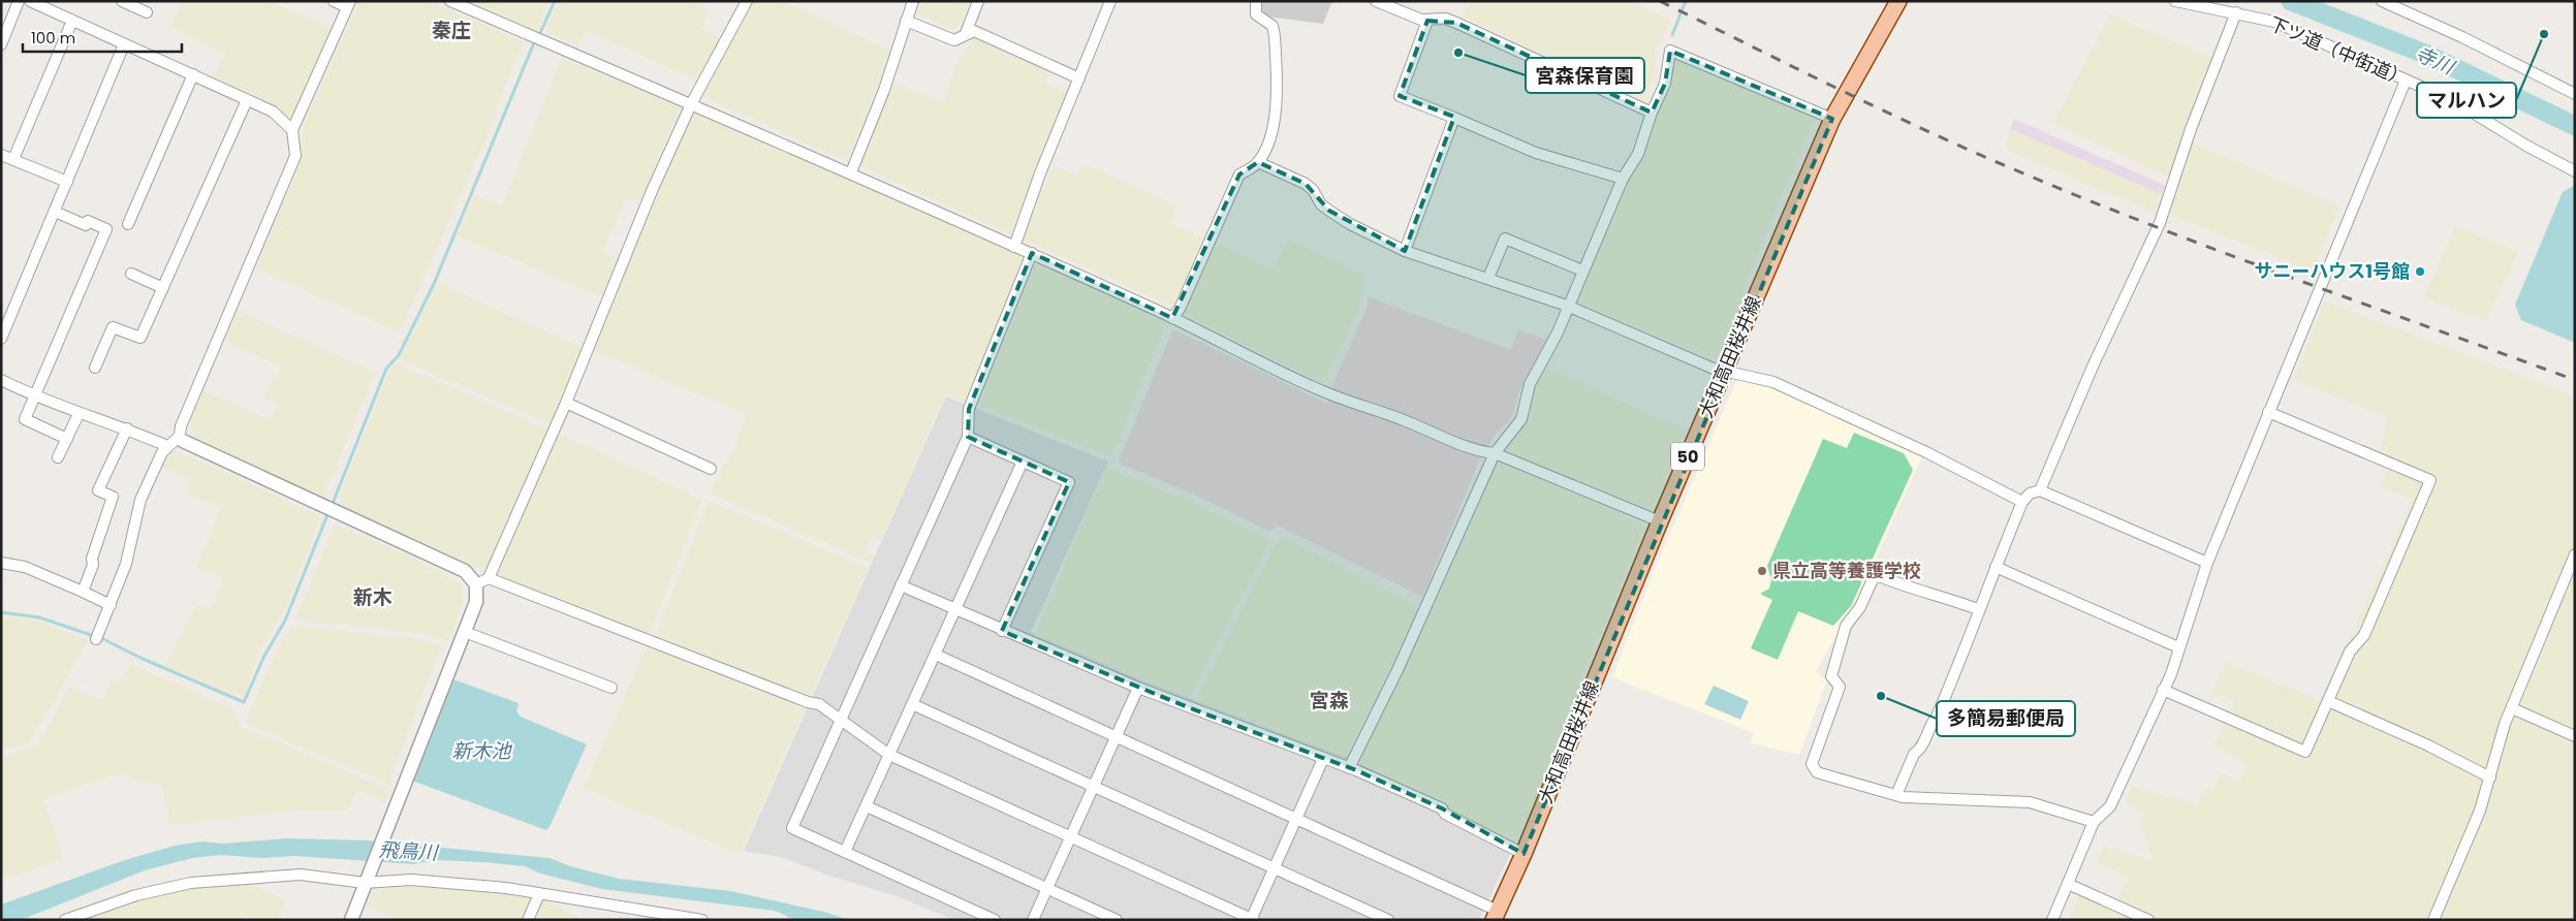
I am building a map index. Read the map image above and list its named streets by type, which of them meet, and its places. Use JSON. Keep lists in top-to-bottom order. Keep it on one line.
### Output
{"streets":{"main road":["大和高田桜井線","50"],"street":["下ツ道（中街道）"]},"districts":["秦庄","新木","宮森"],"water":["寺川","新木池","飛鳥川"],"places":["マルハン","宮森保育園","サニーハウス1号館","県立高等養護学校","多簡易郵便局"],"scale_bar":"100 m"}
